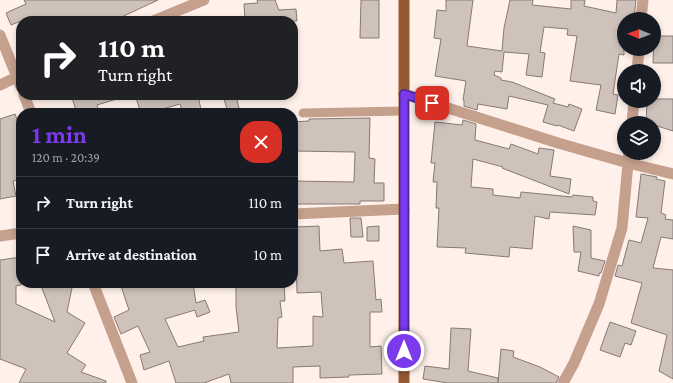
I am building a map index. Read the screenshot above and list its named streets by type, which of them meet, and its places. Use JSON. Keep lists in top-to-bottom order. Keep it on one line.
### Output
{"north":"left","page":{"turn":["110 m","Turn right"],"heading":["1 min","120 m · 20:39"],"list":[{"name":"Turn right","value":"110 m"},{"name":"Arrive at destination","value":"10 m"}]}}
